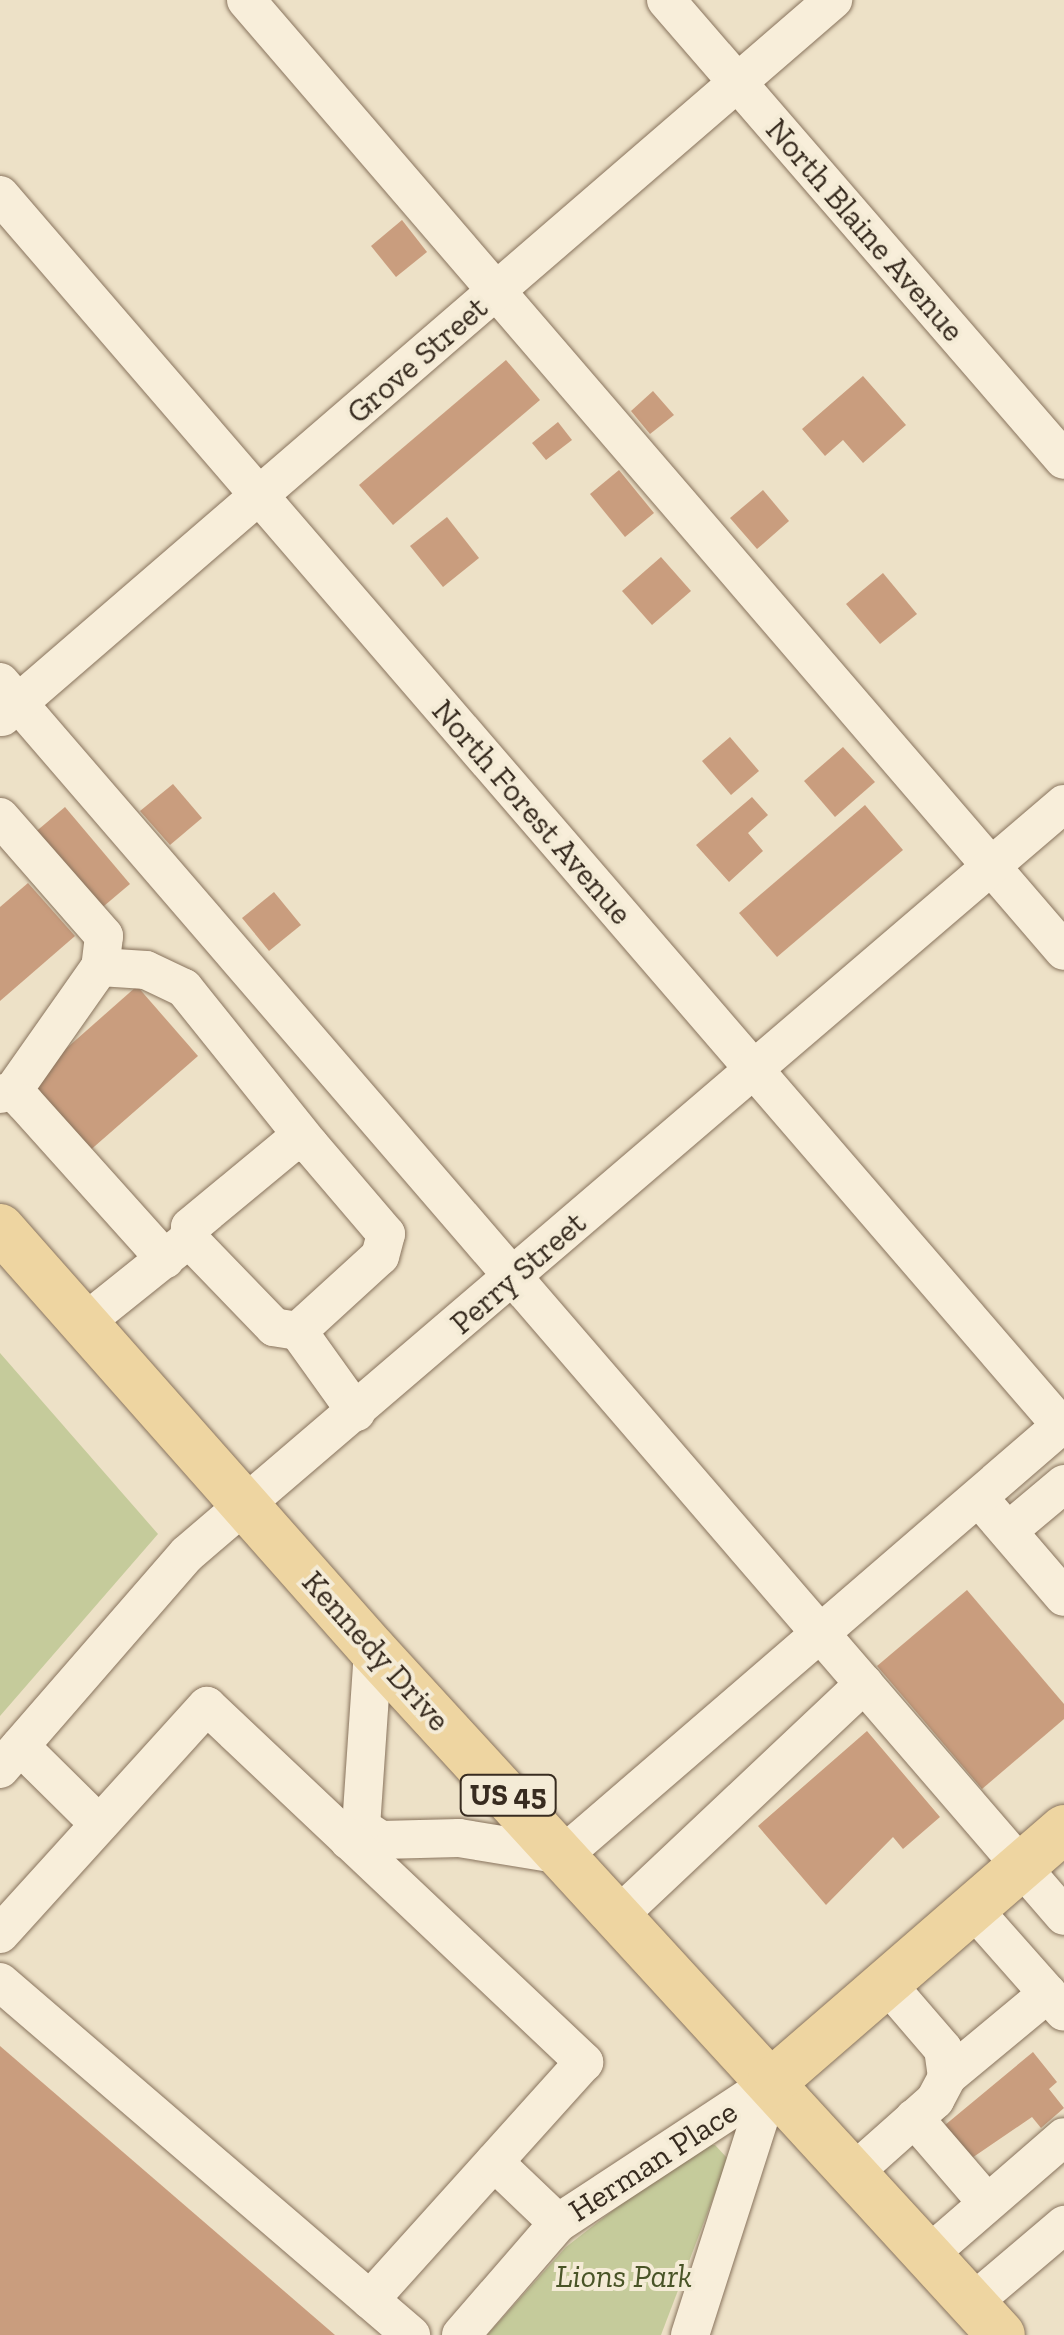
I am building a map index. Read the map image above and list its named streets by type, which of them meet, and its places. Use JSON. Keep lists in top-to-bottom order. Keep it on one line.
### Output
{"streets":{"main road":["Kennedy Drive","US 45"],"street":["North Blaine Avenue","Grove Street","North Forest Avenue","Perry Street","Herman Place"]},"crossings":[["North Blaine Avenue","Grove Street"],["Grove Street","North Forest Avenue"],["North Forest Avenue","Perry Street"],["Perry Street","Kennedy Drive"],["Kennedy Drive","Herman Place"]],"parks":["Lions Park"]}
